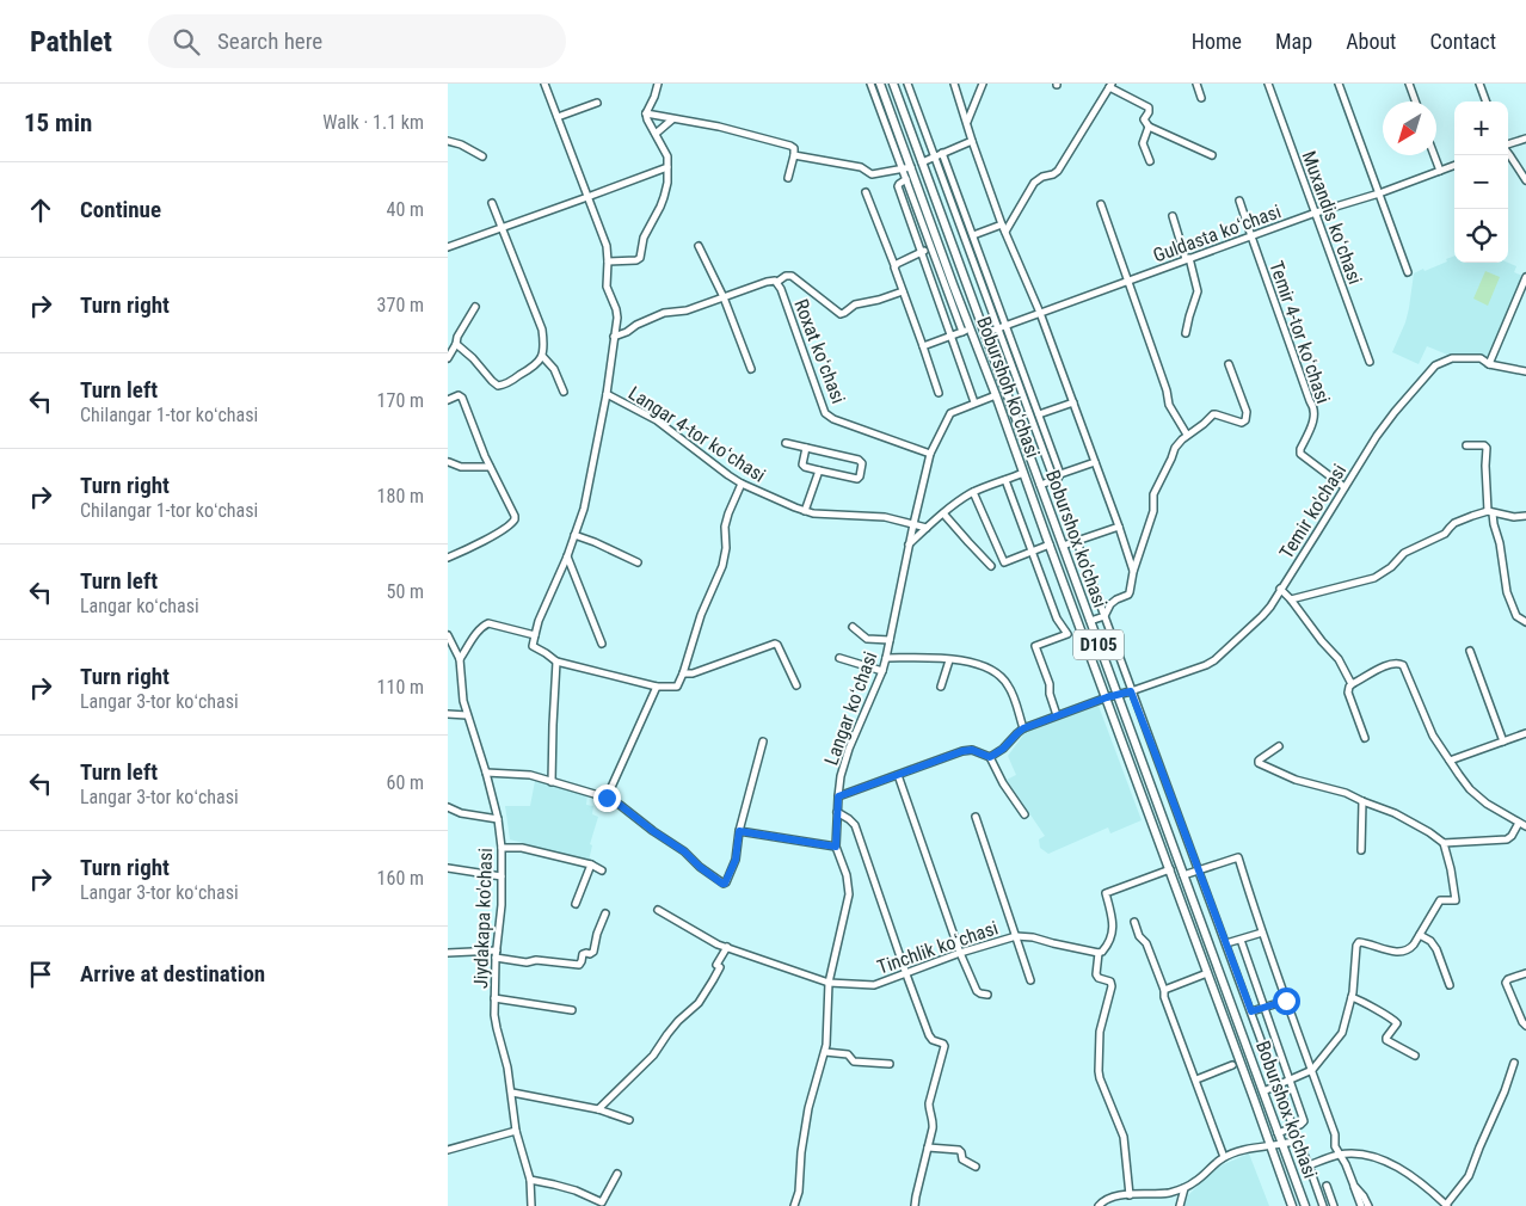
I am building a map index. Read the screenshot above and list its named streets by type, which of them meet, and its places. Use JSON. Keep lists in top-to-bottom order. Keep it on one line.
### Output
{"streets":{"main road":["Boburshoh koʻchasi","Boburshox ko'chasi","D105"],"street":["Muxandis koʻchasi","Guldasta koʻchasi","Temir 4-tor koʻchasi","Roxat koʻchasi","Langar 4-tor koʻchasi","Temir ko'chasi","Langar koʻchasi","Jiydakapa ko'chasi","Tinchlik koʻchasi"]},"crossings":[["Muxandis koʻchasi","Guldasta koʻchasi"],["Guldasta koʻchasi","Temir 4-tor koʻchasi"],["Guldasta koʻchasi","Boburshox ko'chasi"],["Temir 4-tor koʻchasi","Temir ko'chasi"],["Roxat koʻchasi","Langar koʻchasi"],["Boburshoh koʻchasi","Temir ko'chasi"],["Boburshoh koʻchasi","Langar koʻchasi"],["Langar 4-tor koʻchasi","Langar koʻchasi"],["Temir ko'chasi","Boburshox ko'chasi"],["Langar koʻchasi","Tinchlik koʻchasi"]],"north":"bottom left","page":{"header":"Pathlet","search":"Search here","nav":["Home","Map","About","Contact"],"heading":["15 min","Walk · 1.1 km"],"map_buttons":["+","−"],"list":[["Continue","40 m"],["Turn right","370 m"],["Turn left","Chilangar 1-tor koʻchasi","170 m"],["Turn right","Chilangar 1-tor koʻchasi","180 m"],["Turn left","Langar koʻchasi","50 m"],["Turn right","Langar 3-tor koʻchasi","110 m"],["Turn left","Langar 3-tor koʻchasi","60 m"],["Turn right","Langar 3-tor koʻchasi","160 m"],"Arrive at destination"]}}
